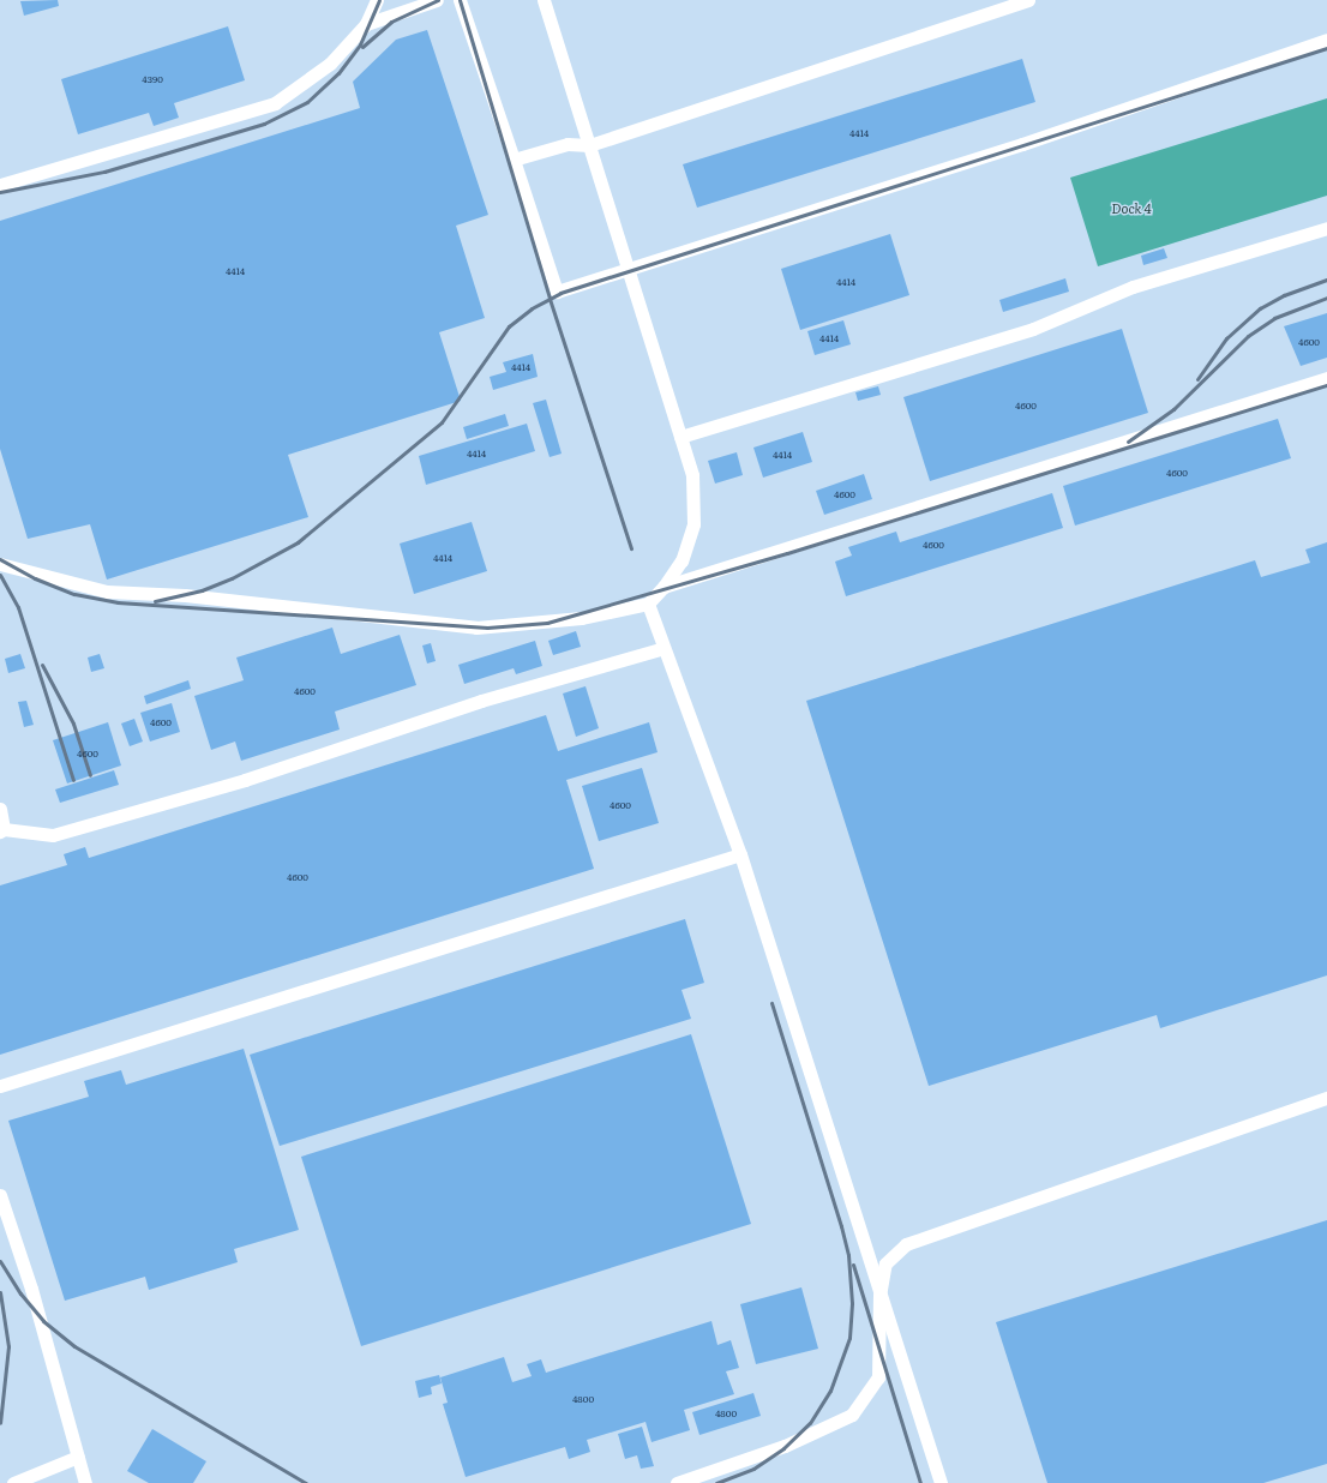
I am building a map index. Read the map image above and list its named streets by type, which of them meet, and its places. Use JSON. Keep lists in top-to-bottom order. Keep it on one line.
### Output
{"water":["Dock 4"],"house_numbers":["4390","4414","4414","4414","4414","4600","4414","4600","4414","4414","4600","4600","4600","4414","4600","4600","4600","4600","4600","4800","4800"]}
